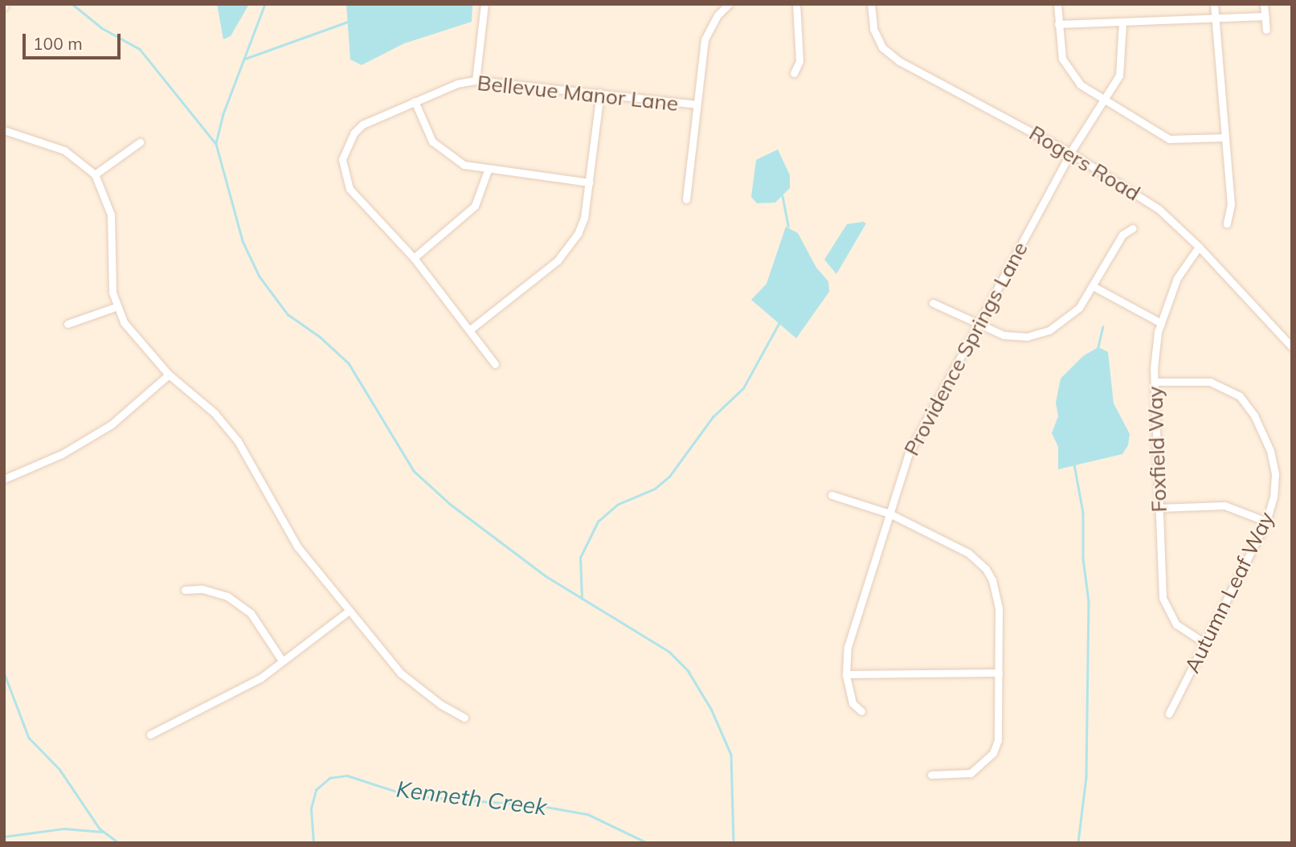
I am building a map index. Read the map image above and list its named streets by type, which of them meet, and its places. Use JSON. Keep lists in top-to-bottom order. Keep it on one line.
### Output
{"streets":{"street":["Bellevue Manor Lane","Rogers Road","Providence Springs Lane","Foxfield Way","Autumn Leaf Way"]},"crossings":[["Rogers Road","Providence Springs Lane"],["Rogers Road","Foxfield Way"],["Foxfield Way","Autumn Leaf Way"]],"water":["Kenneth Creek"],"scale_bar":"100 m"}
